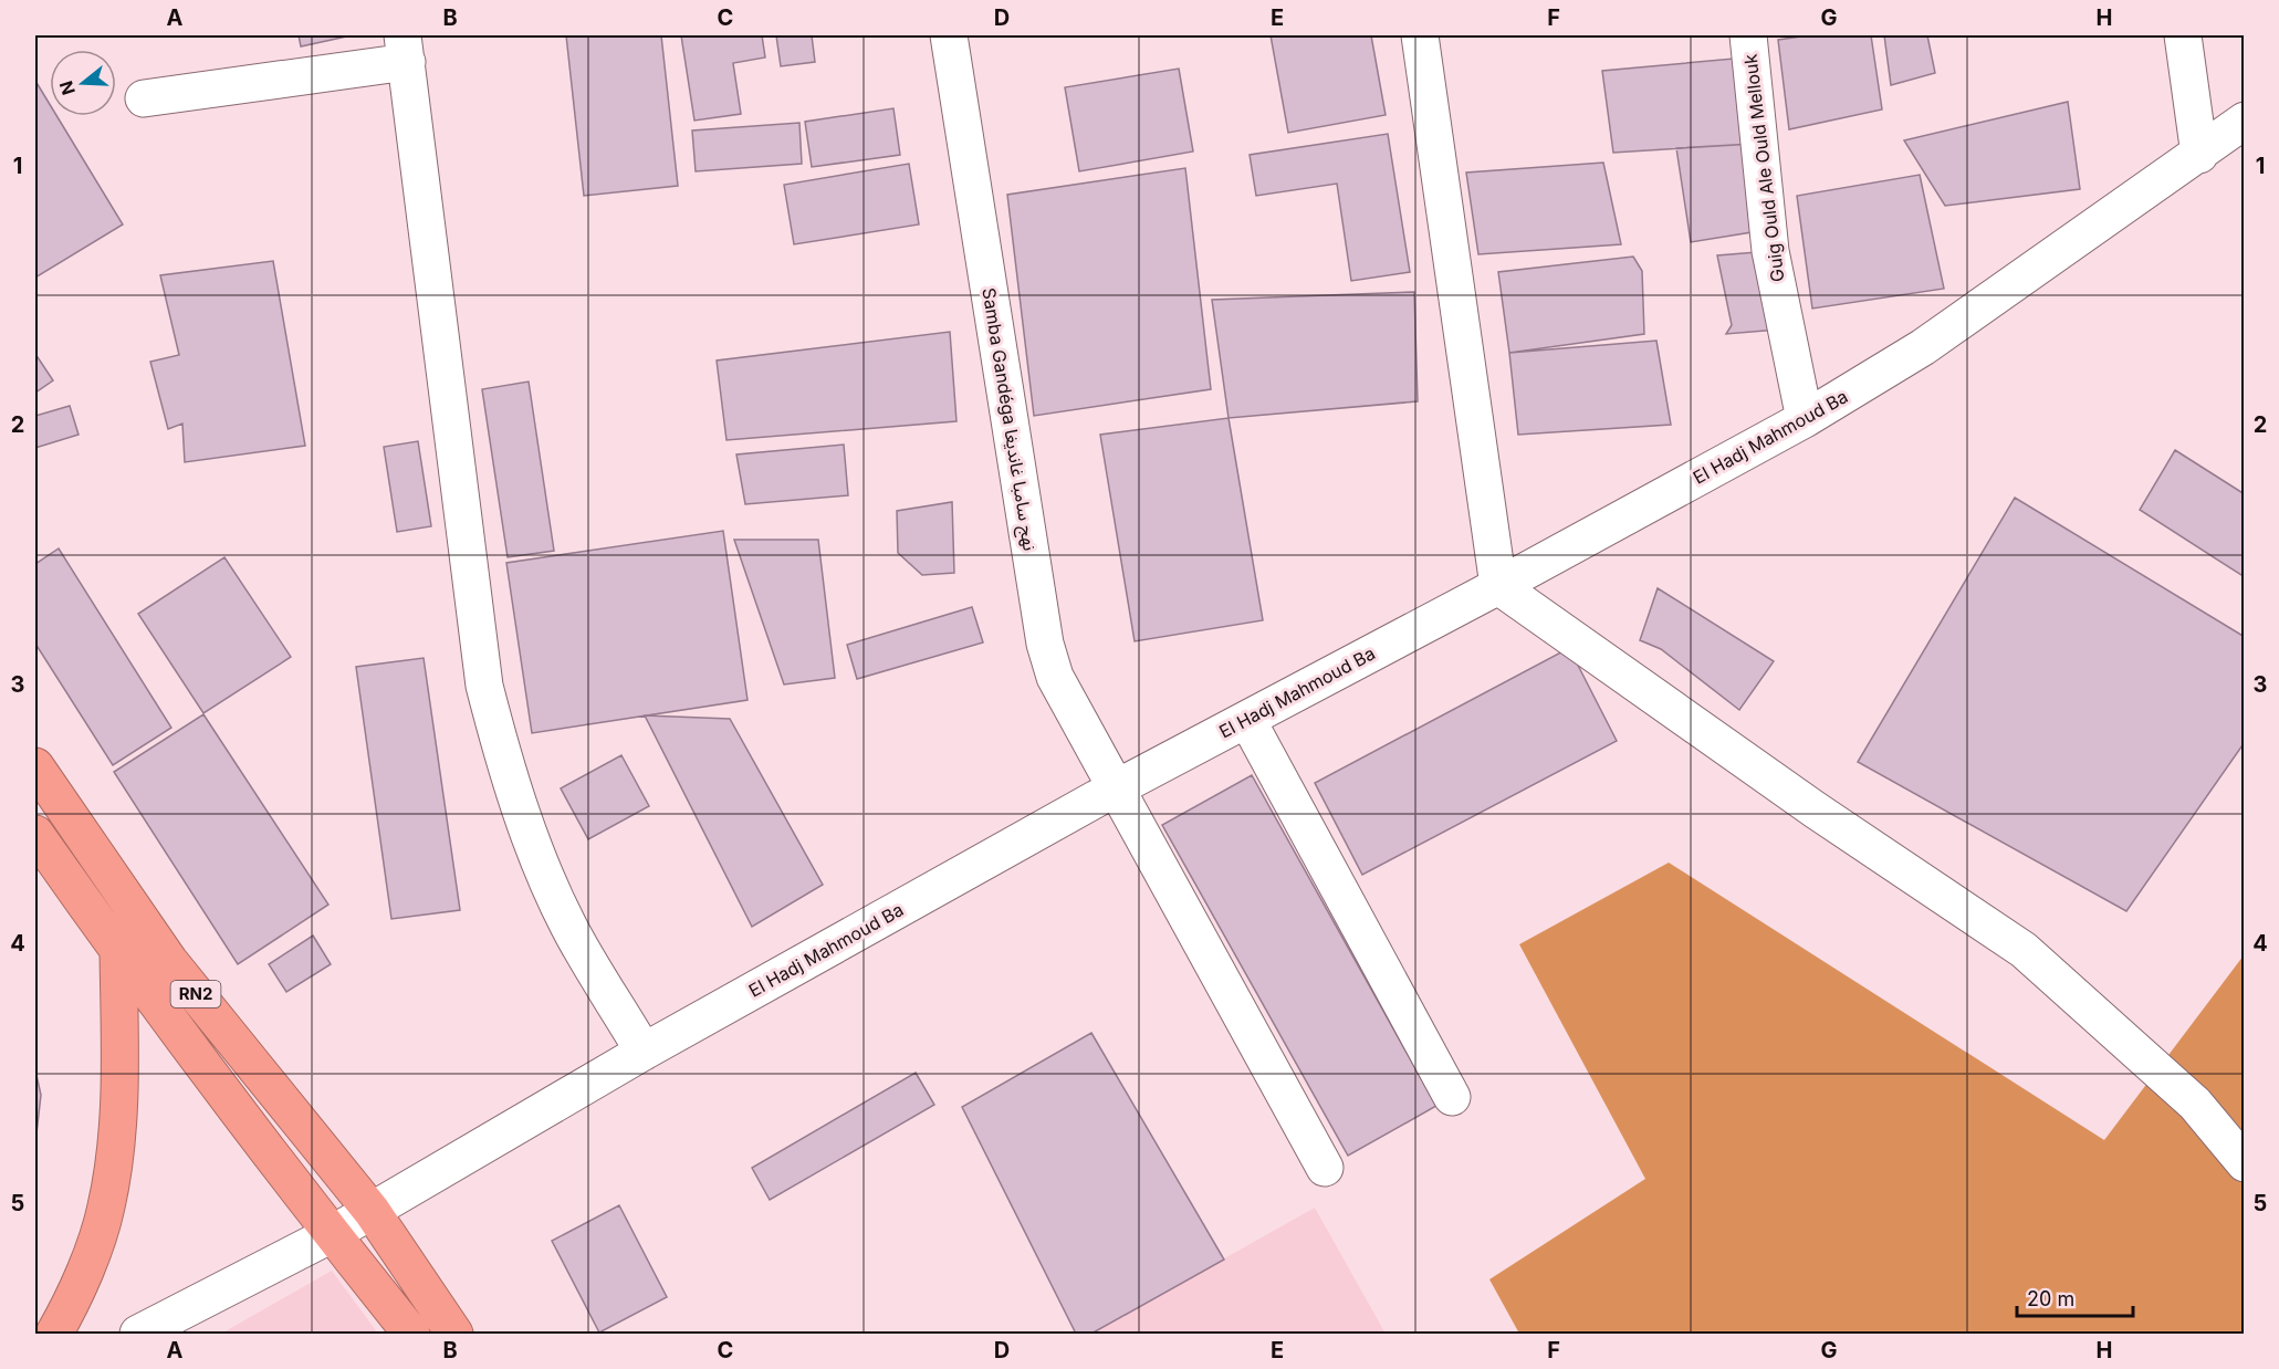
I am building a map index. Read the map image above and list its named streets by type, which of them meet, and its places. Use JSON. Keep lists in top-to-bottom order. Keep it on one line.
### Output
{"streets":{"highway":["RN2"],"street":["Guig Ould Ale Ould Mellouk","Samba Gandéga نهج سامبا غانديغا","El Hadj Mahmoud Ba"]},"crossings":[["Guig Ould Ale Ould Mellouk","El Hadj Mahmoud Ba"],["Samba Gandéga نهج سامبا غانديغا","El Hadj Mahmoud Ba"],["El Hadj Mahmoud Ba","RN2"]],"scale_bar":"20 m","north":"left","grid":{"columns":["A","B","C","D","E","F","G","H"],"rows":["1","2","3","4","5"]}}
